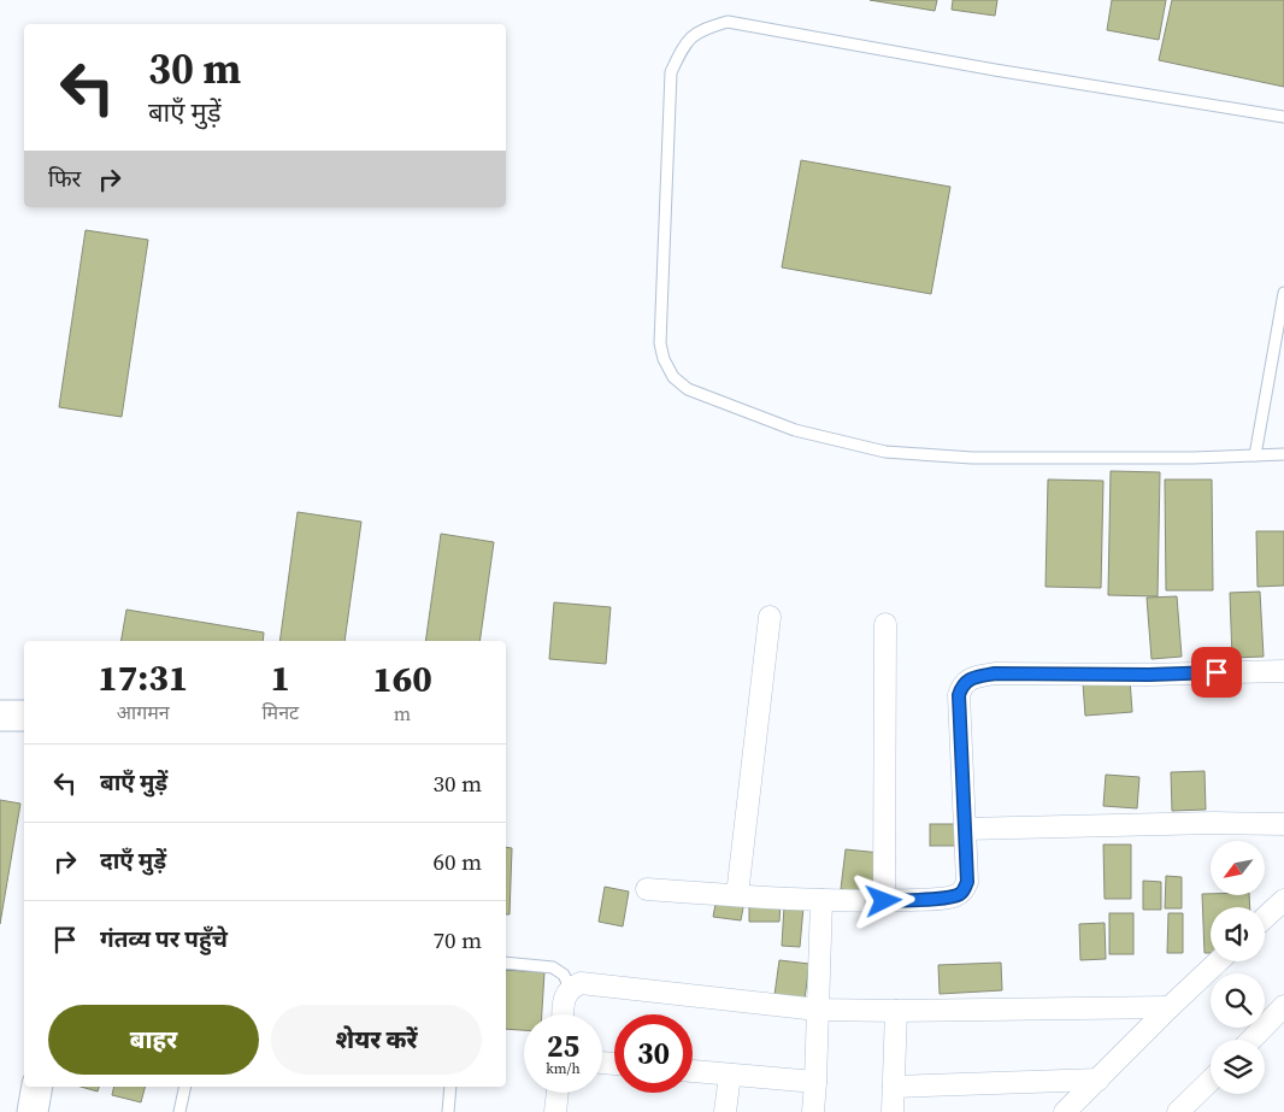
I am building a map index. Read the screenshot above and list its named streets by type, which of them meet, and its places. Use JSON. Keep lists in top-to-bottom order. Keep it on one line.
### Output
{"north":"bottom left","page":{"turn":["30 m","बाएँ मुड़ें"],"then":"फिर","eta":["17:31","आगमन","1","मिनट","160","m"],"list":[{"name":"बाएँ मुड़ें","value":"30 m"},{"name":"दाएँ मुड़ें","value":"60 m"},{"name":"गंतव्य पर पहुँचे","value":"70 m"}],"buttons":["बाहर","शेयर करें"],"speed":"25 km/h","limit":"30"}}
